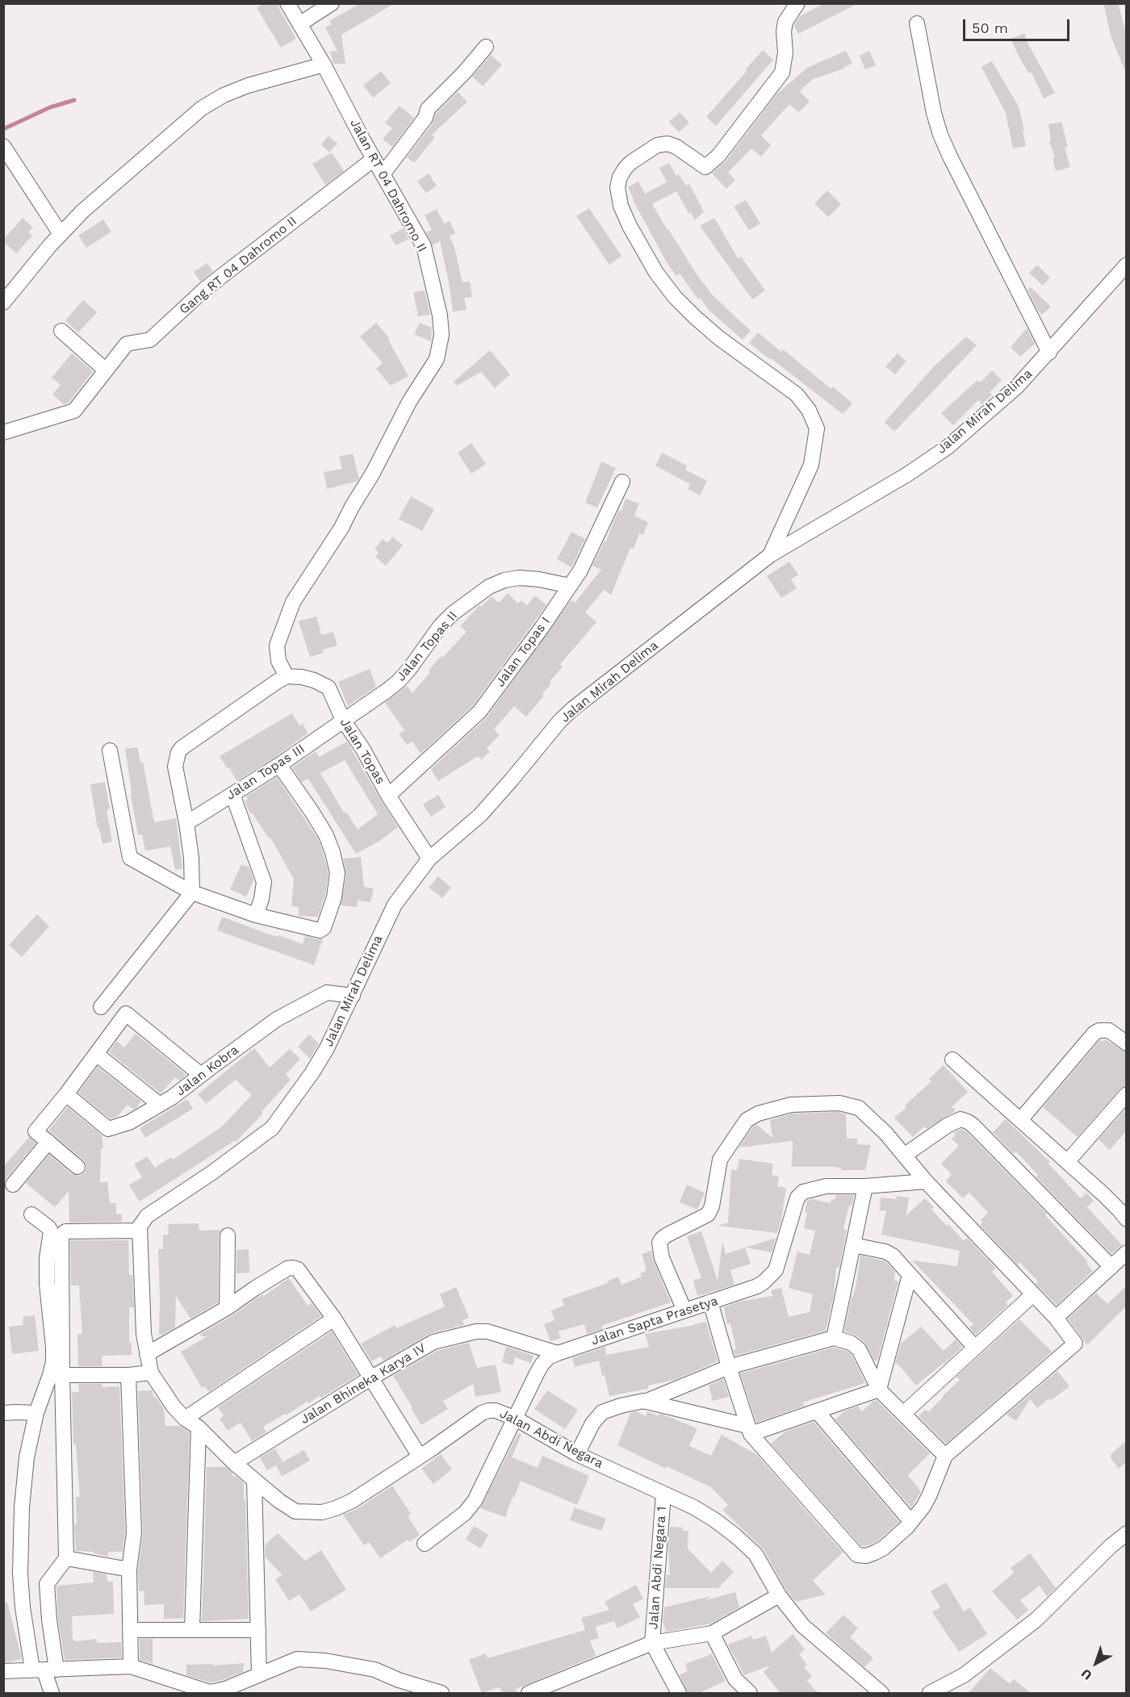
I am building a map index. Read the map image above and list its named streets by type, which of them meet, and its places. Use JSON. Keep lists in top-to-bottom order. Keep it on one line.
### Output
{"streets":{"street":["Jalan RT 04 Dahromo II","Gang RT 04 Dahromo II","Jalan Mirah Delima","Jalan Topas II","Jalan Topas I","Jalan Topas","Jalan Topas III","Jalan Kobra","Jalan Sapta Prasetya","Jalan Bhineka Karya IV","Jalan Abdi Negara","Jalan Abdi Negara 1"]},"crossings":[["Jalan RT 04 Dahromo II","Gang RT 04 Dahromo II"],["Jalan RT 04 Dahromo II","Jalan Topas"],["Jalan Mirah Delima","Jalan Topas"],["Jalan Mirah Delima","Jalan Kobra"],["Jalan Topas II","Jalan Topas I"],["Jalan Topas II","Jalan Topas"],["Jalan Topas II","Jalan Topas III"],["Jalan Topas I","Jalan Topas"],["Jalan Topas","Jalan Topas III"],["Jalan Sapta Prasetya","Jalan Bhineka Karya IV"],["Jalan Sapta Prasetya","Jalan Abdi Negara"],["Jalan Bhineka Karya IV","Jalan Abdi Negara"],["Jalan Abdi Negara","Jalan Abdi Negara 1"]],"scale_bar":"50 m","north":"bottom left"}
